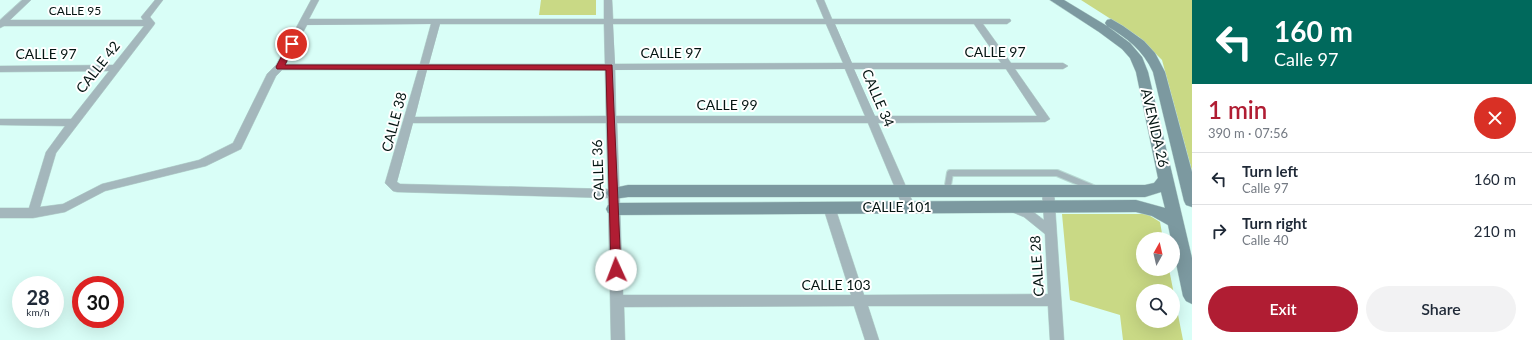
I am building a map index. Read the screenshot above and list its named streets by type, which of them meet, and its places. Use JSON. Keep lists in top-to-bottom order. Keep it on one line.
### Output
{"streets":{"street":["CALLE 95","CALLE 97","CALLE 42","CALLE 34","CALLE 99","CALLE 38","AVENIDA 26","CALLE 36","CALLE 101","CALLE 28","CALLE 103"]},"crossings":[["CALLE 95","CALLE 42"],["CALLE 97","CALLE 42"],["CALLE 97","CALLE 34"],["CALLE 97","CALLE 99"],["CALLE 97","CALLE 38"],["CALLE 97","CALLE 36"],["CALLE 34","CALLE 99"],["CALLE 34","CALLE 101"],["CALLE 99","CALLE 38"],["CALLE 99","CALLE 36"],["CALLE 38","CALLE 36"],["CALLE 38","CALLE 101"],["AVENIDA 26","CALLE 101"],["CALLE 36","CALLE 101"],["CALLE 36","CALLE 103"],["CALLE 101","CALLE 28"],["CALLE 28","CALLE 103"]],"north":"top","page":{"turn":["160 m","Calle 97"],"heading":["1 min","390 m · 07:56"],"list":[{"name":"Turn left","note":"Calle 97","value":"160 m"},{"name":"Turn right","note":"Calle 40","value":"210 m"}],"speed":"28 km/h","limit":"30","buttons":["Exit","Share"]}}
